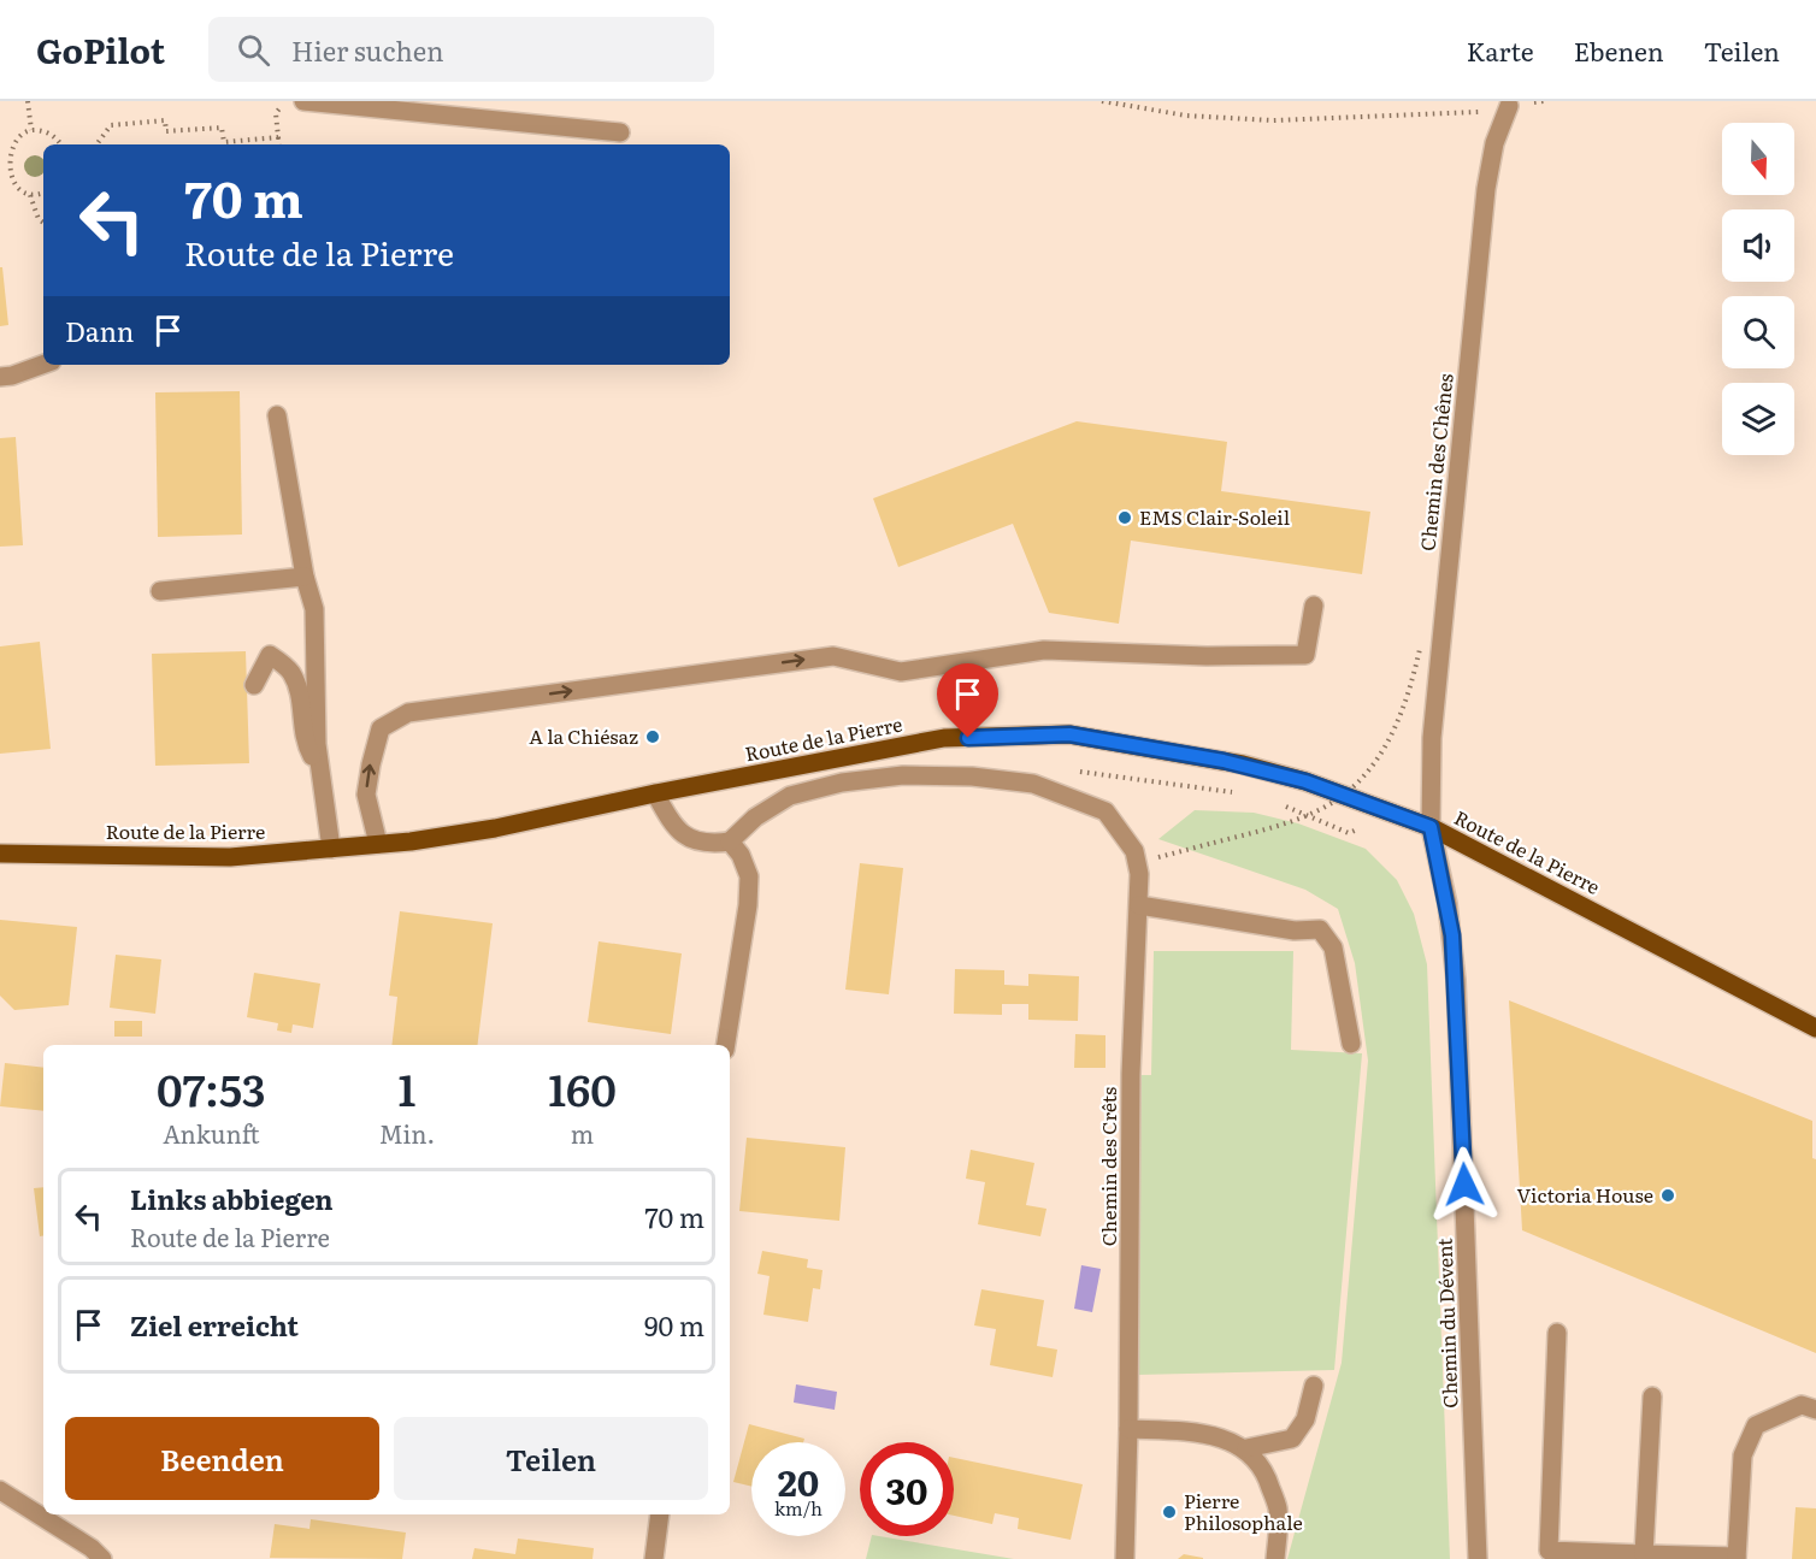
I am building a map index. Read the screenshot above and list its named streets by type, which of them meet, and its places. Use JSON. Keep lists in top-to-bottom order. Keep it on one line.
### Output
{"streets":{"main road":["Route de la Pierre"],"street":["Chemin des Chênes","Chemin des Crêts","Chemin du Dévent"]},"crossings":[["Chemin des Chênes","Route de la Pierre"],["Chemin des Chênes","Chemin du Dévent"],["Route de la Pierre","Chemin du Dévent"]],"places":["EMS Clair-Soleil","A la Chiésaz","Victoria House","Pierre Philosophale"],"north":"bottom","page":{"header":"GoPilot","search":"Hier suchen","nav":["Karte","Ebenen","Teilen"],"turn":["70 m","Route de la Pierre"],"then":"Dann","eta":["07:53","Ankunft","1","Min.","160","m"],"list":[{"name":"Links abbiegen","note":"Route de la Pierre","value":"70 m"},{"name":"Ziel erreicht","value":"90 m"}],"buttons":["Beenden","Teilen"],"speed":"20 km/h","limit":"30"}}
